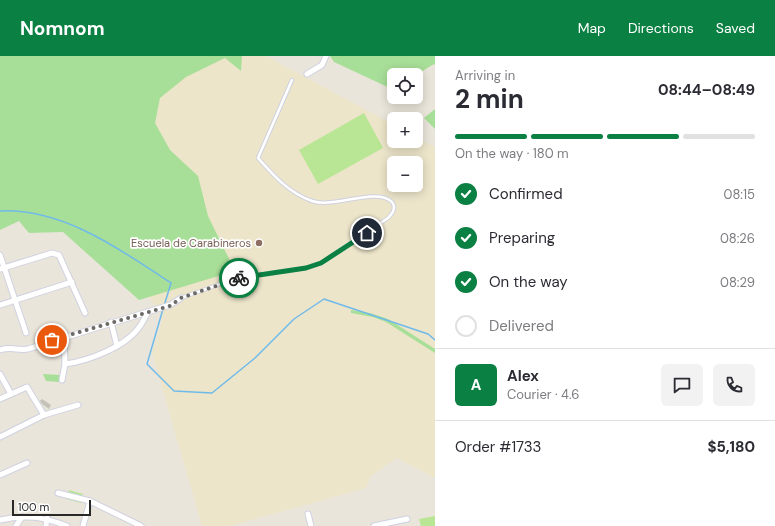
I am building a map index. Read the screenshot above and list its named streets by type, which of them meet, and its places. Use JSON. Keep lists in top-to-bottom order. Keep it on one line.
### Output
{"places":["Escuela de Carabineros"],"scale_bar":"100 m","page":{"header":"Nomnom","nav":["Map","Directions","Saved"],"heading":["2 min","Arriving in","08:44–08:49"],"panel":["Alex","Courier · 4.6","Order #1733","$5,180"],"map_buttons":["+","−"],"bar":"On the way · 180 m","list":[["Confirmed","08:15"],["Preparing","08:26"],["On the way","08:29"],"Delivered"],"round":"A","scale":"100 m"}}
